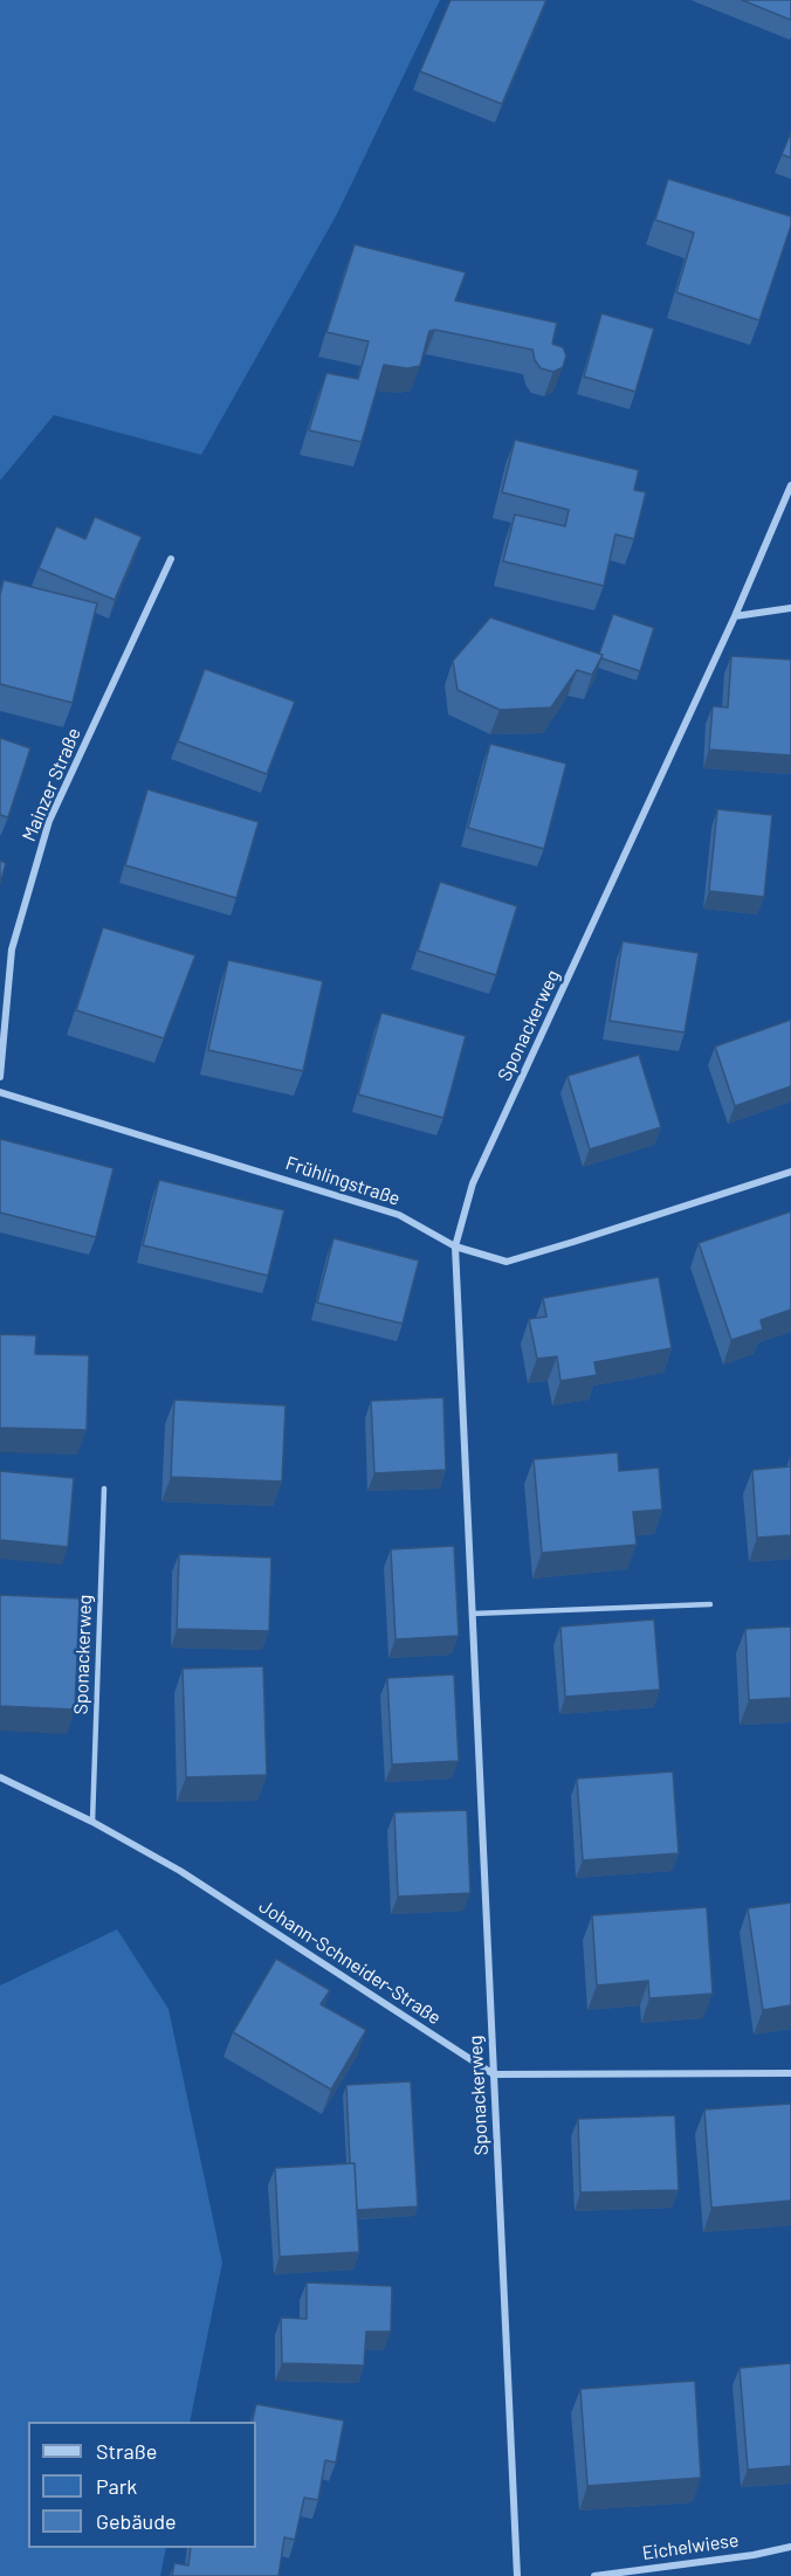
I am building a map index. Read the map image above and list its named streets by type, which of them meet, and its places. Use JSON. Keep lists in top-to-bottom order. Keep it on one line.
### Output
{"streets":{"street":["Mainzer Straße","Sponackerweg","Frühlingstraße","Johann-Schneider-Straße","Eichelwiese"]},"crossings":[["Sponackerweg","Frühlingstraße"],["Sponackerweg","Johann-Schneider-Straße"]],"legend":["Straße","Park","Gebäude"]}
